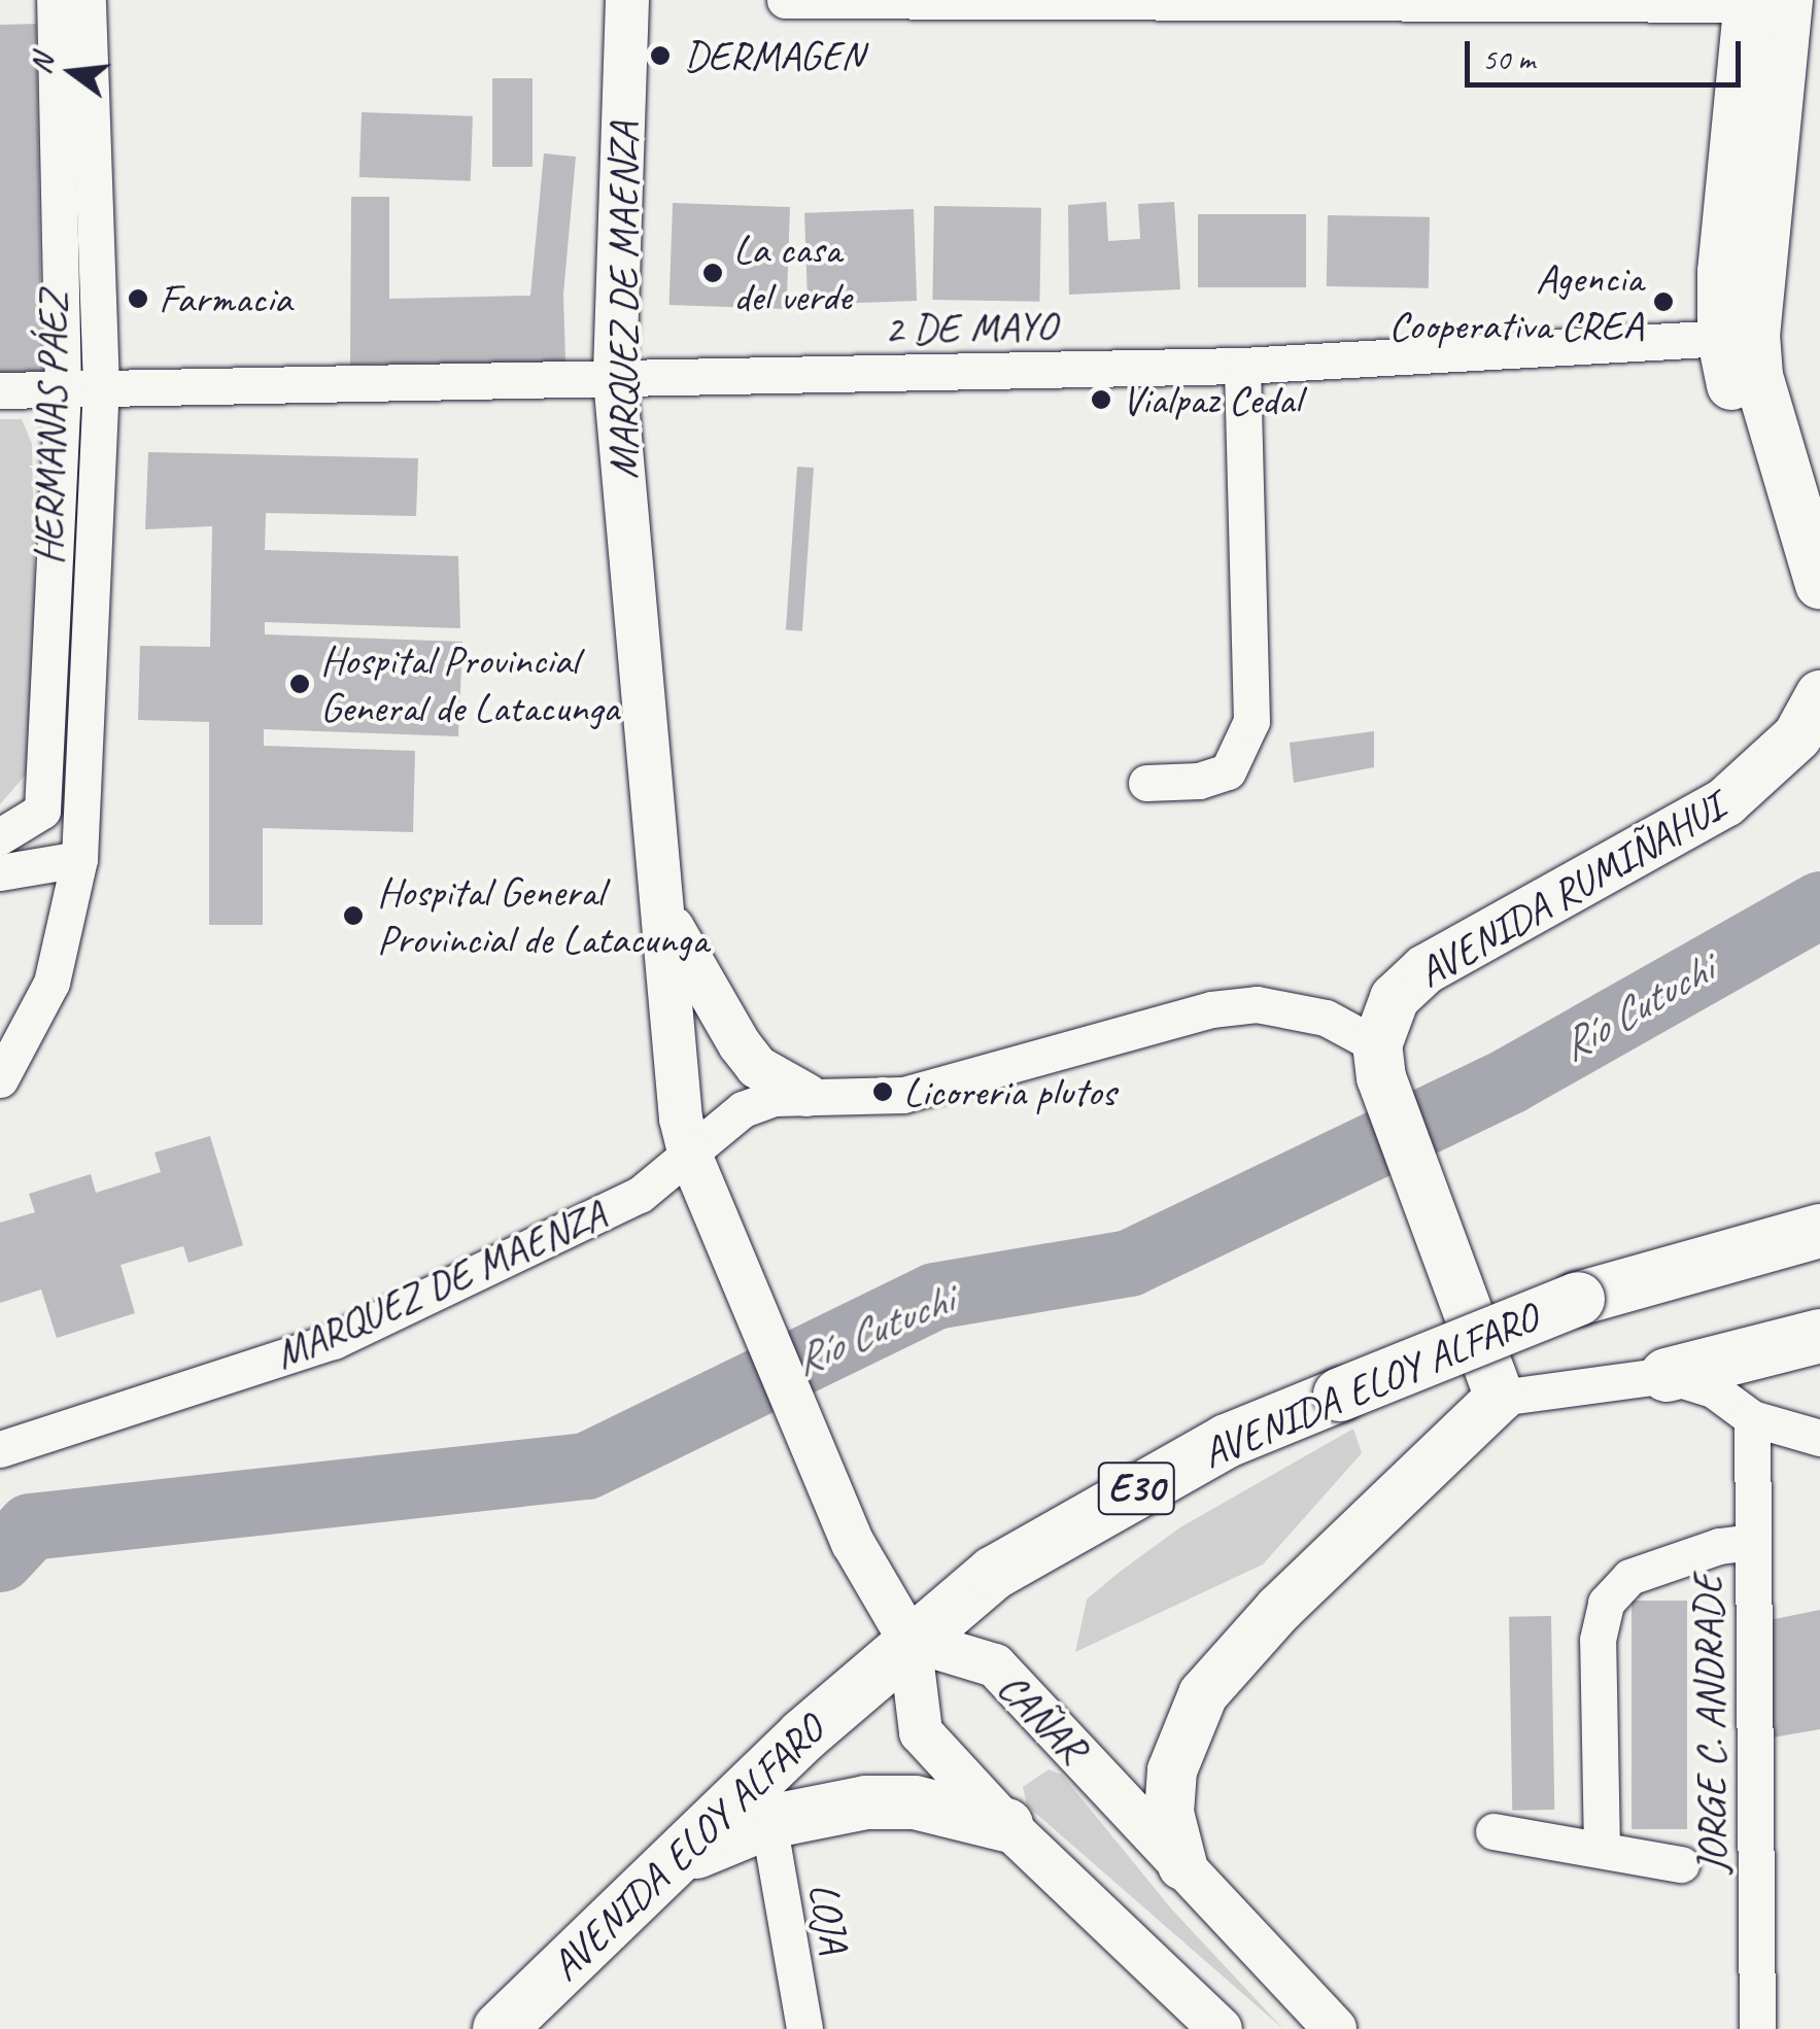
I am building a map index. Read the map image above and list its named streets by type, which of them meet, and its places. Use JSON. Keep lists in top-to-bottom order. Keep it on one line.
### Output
{"streets":{"main road":["AVENIDA RUMIÑAHUI","AVENIDA ELOY ALFARO","E30"],"street":["MARQUEZ DE MAENZA","2 DE MAYO","HERMANAS PÁEZ","CAÑAR","JORGE C. ANDRADE","LOJA"]},"crossings":[["MARQUEZ DE MAENZA","2 DE MAYO"],["MARQUEZ DE MAENZA","AVENIDA RUMIÑAHUI"],["MARQUEZ DE MAENZA","AVENIDA ELOY ALFARO"],["MARQUEZ DE MAENZA","CAÑAR"],["2 DE MAYO","HERMANAS PÁEZ"],["AVENIDA ELOY ALFARO","CAÑAR"]],"water":["Río Cutuchi"],"places":["DERMAGEN","La casa del verde","Farmacia","Agencia Cooperativa CREA","Vialpaz Cedal","Hospital Provincial General de Latacunga","Hospital General Provincial de Latacunga","Licoreria plutos"],"scale_bar":"50 m","north":"left"}
